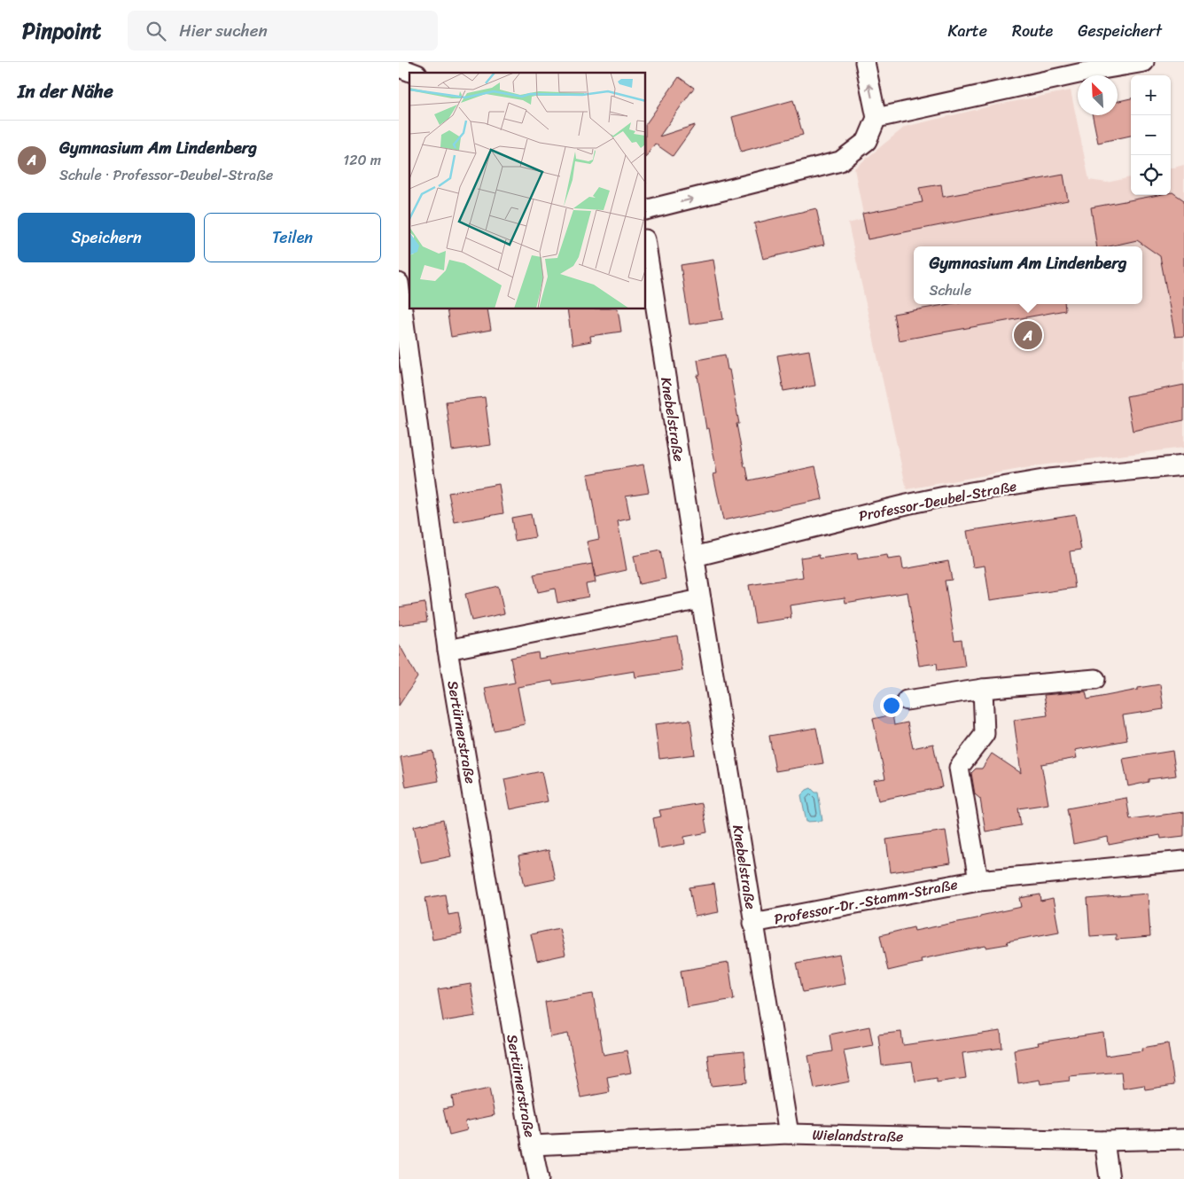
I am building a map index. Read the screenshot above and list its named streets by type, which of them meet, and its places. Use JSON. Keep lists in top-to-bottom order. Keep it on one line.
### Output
{"streets":{"street":["Knebelstraße","Professor-Deubel-Straße","Sertürnerstraße","Professor-Dr.-Stamm-Straße","Wielandstraße"]},"crossings":[["Knebelstraße","Professor-Deubel-Straße"],["Knebelstraße","Professor-Dr.-Stamm-Straße"],["Knebelstraße","Wielandstraße"],["Sertürnerstraße","Wielandstraße"]],"north":"top left","page":{"header":"Pinpoint","search":"Hier suchen","nav":["Karte","Route","Gespeichert"],"heading":"In der Nähe","map_buttons":["+","−"],"list":[{"mark":"A","name":"Gymnasium Am Lindenberg","note":"Schule · Professor-Deubel-Straße","value":"120 m"}],"buttons":["Speichern","Teilen"],"popup":["Gymnasium Am Lindenberg","Schule"],"pins":"A"}}
